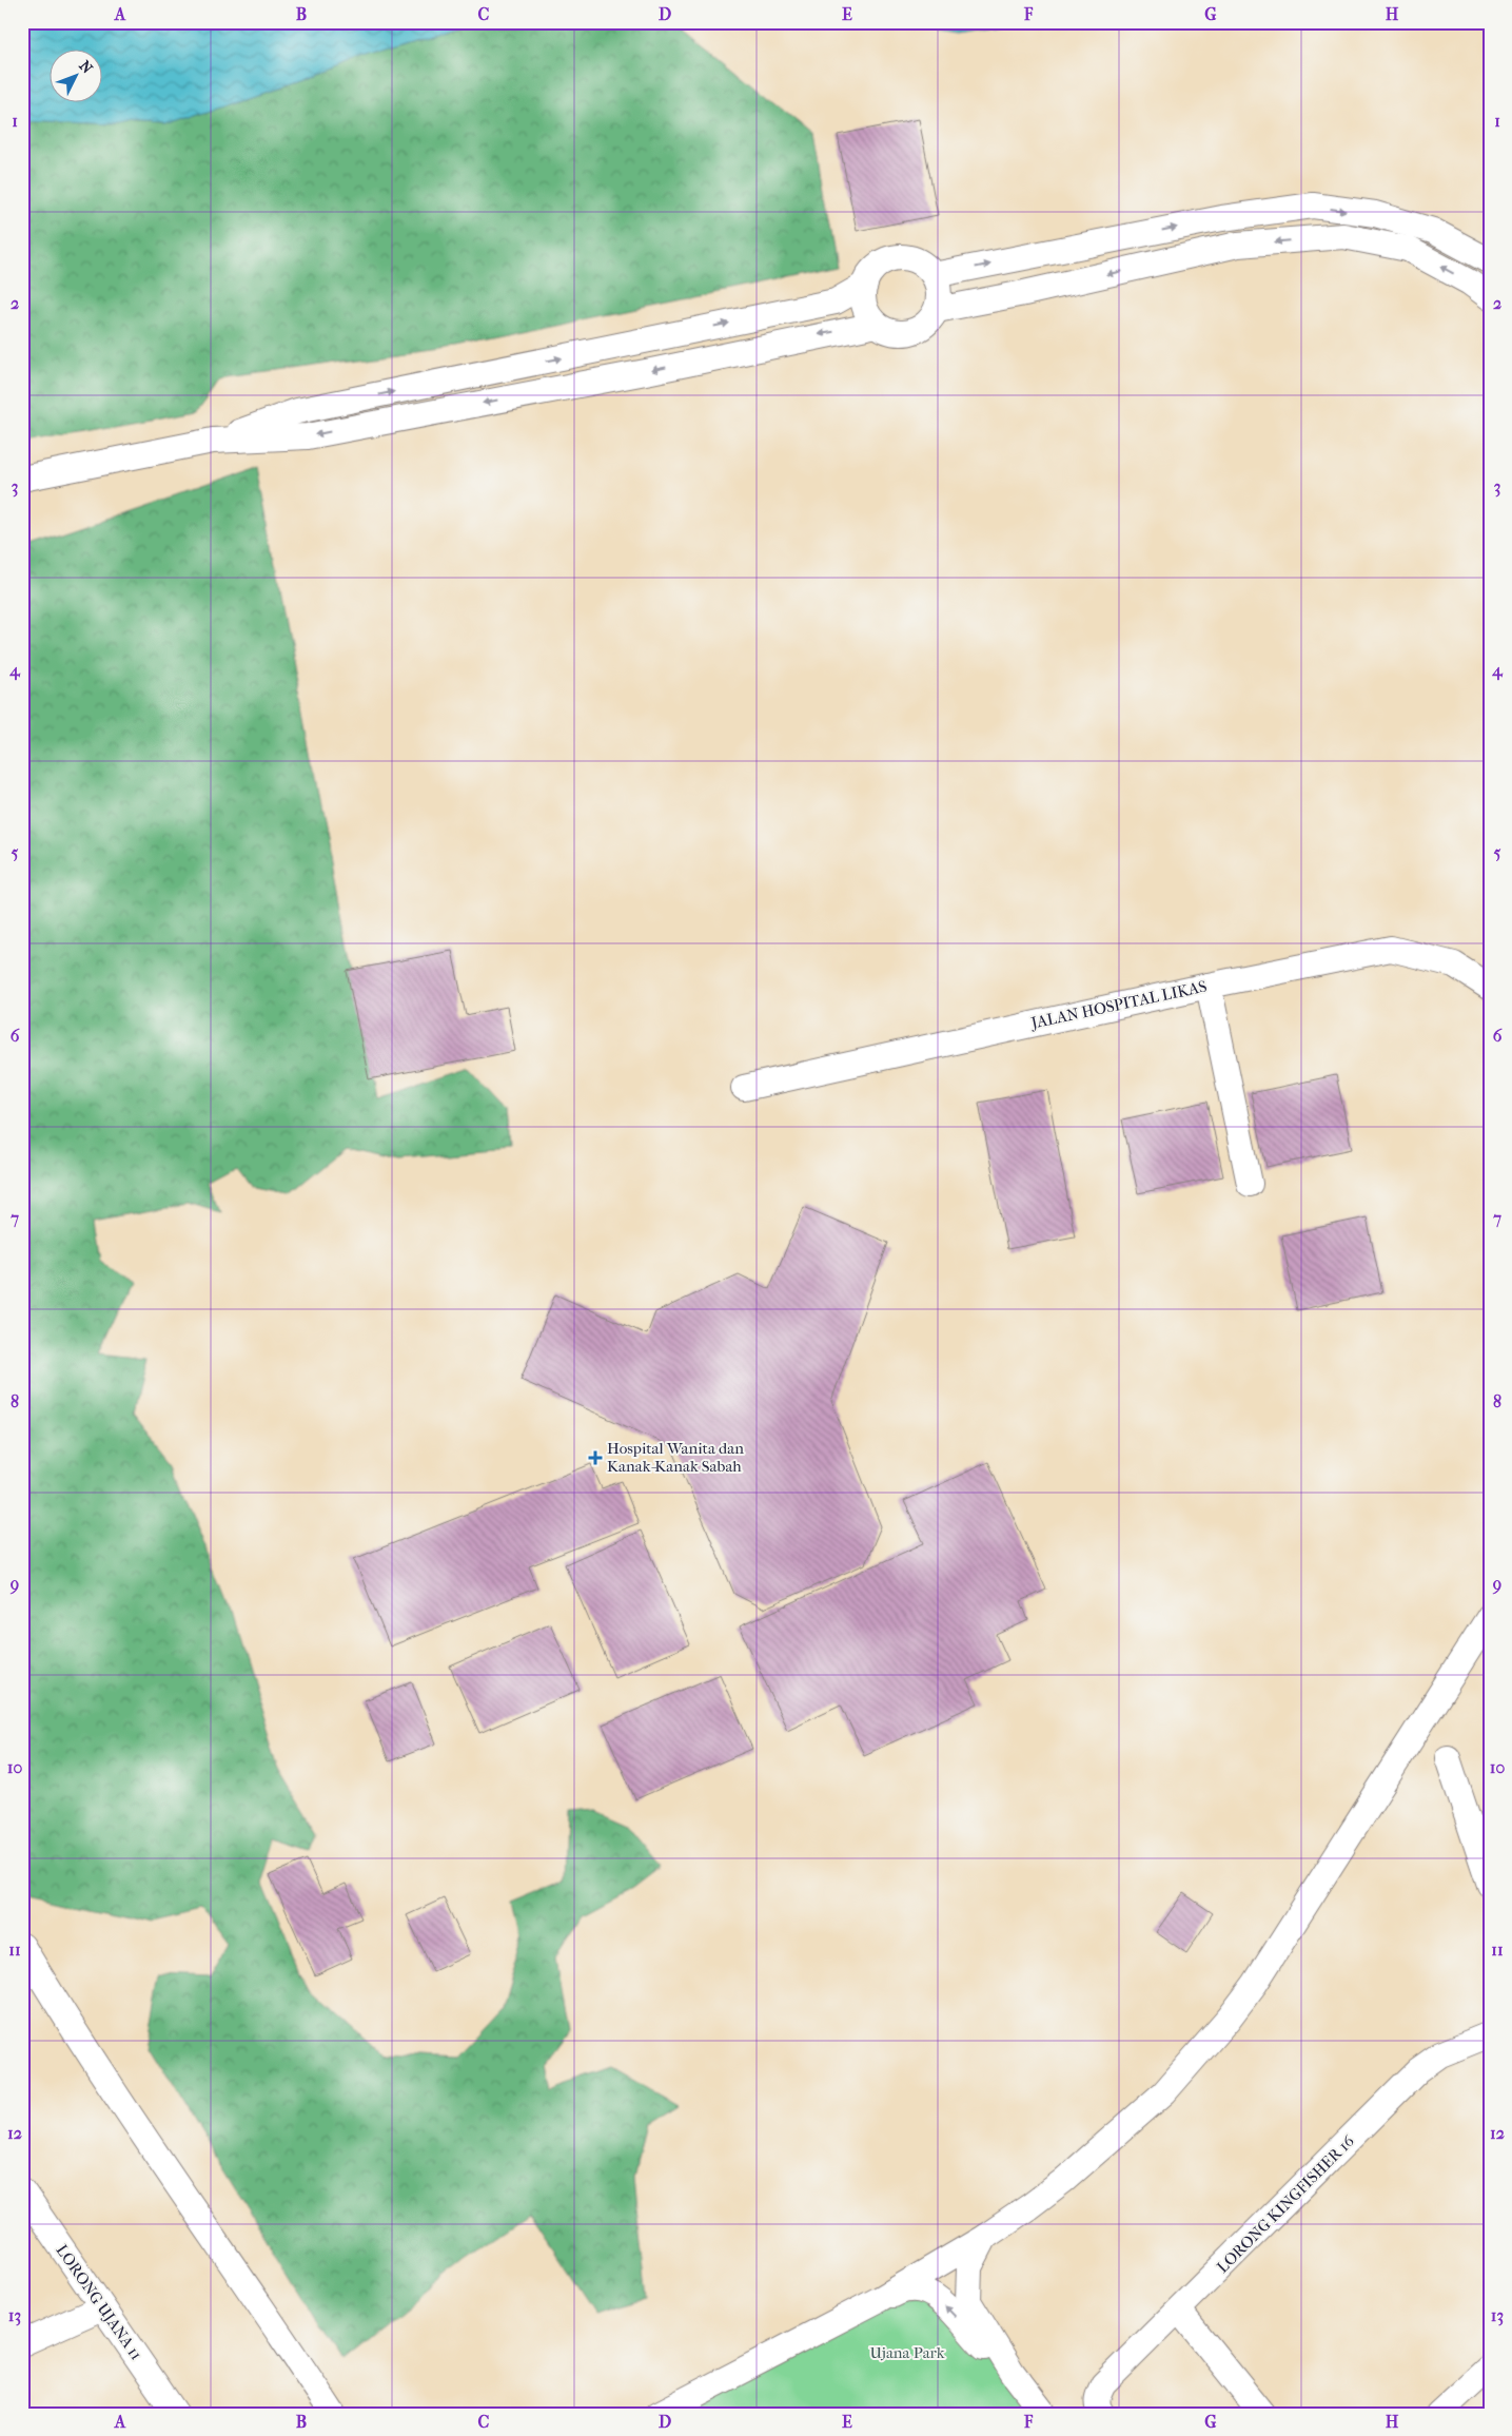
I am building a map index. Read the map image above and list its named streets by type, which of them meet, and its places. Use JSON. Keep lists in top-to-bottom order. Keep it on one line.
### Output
{"streets":{"street":["JALAN HOSPITAL LIKAS","LORONG KINGFISHER 16","LORONG UJANA 11"]},"parks":["Ujana Park"],"places":{"health":["Hospital Wanita dan Kanak-Kanak Sabah"]},"north":"top right","grid":{"columns":["A","B","C","D","E","F","G","H"],"rows":["1","2","3","4","5","6","7","8","9","10","11","12","13"]}}
